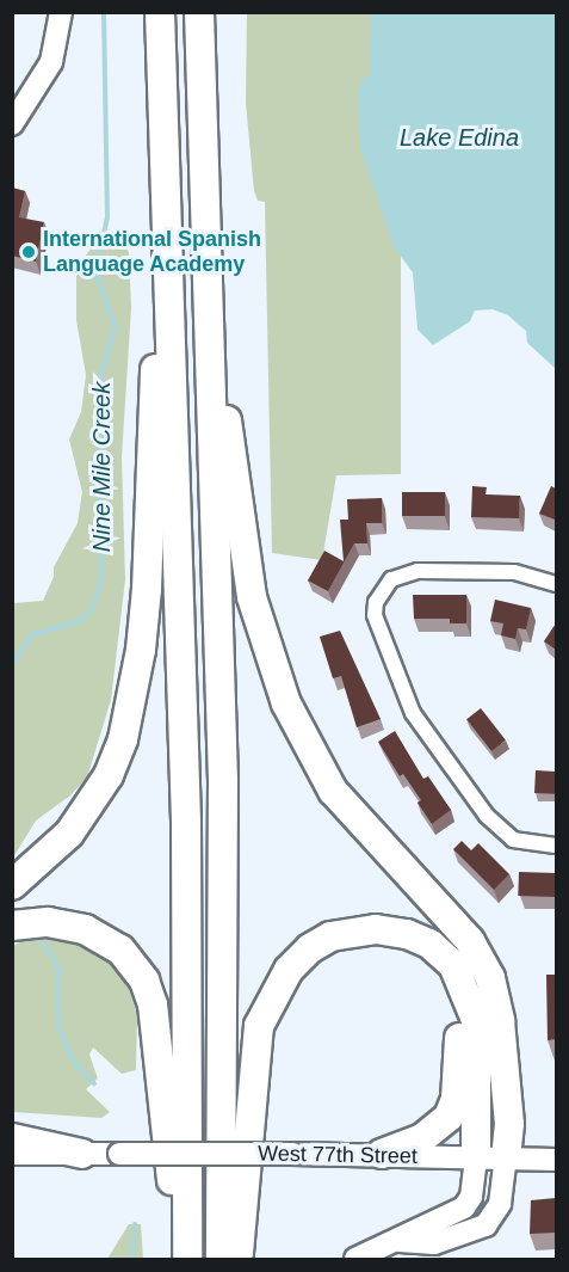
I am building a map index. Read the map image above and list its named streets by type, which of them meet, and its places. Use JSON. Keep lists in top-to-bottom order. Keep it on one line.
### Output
{"streets":{"street":["West 77th Street"]},"water":["Lake Edina","Nine Mile Creek"],"places":["International Spanish Language Academy"]}
